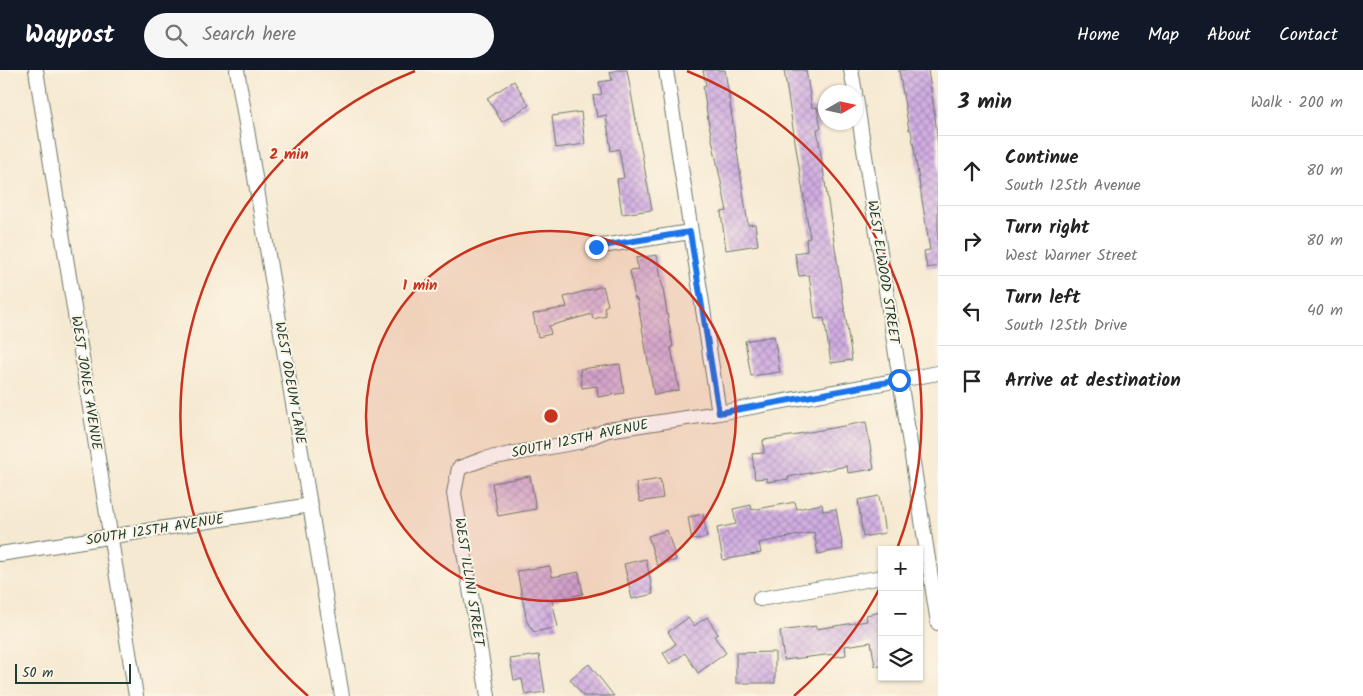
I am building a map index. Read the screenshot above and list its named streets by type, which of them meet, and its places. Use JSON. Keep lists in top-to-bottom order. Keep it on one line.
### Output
{"streets":{"street":["WEST ELWOOD STREET","WEST JONES AVENUE","WEST ODEUM LANE","SOUTH 125TH AVENUE","WEST ILLINI STREET"]},"crossings":[["WEST ELWOOD STREET","SOUTH 125TH AVENUE"],["WEST JONES AVENUE","SOUTH 125TH AVENUE"],["WEST ODEUM LANE","SOUTH 125TH AVENUE"],["SOUTH 125TH AVENUE","WEST ILLINI STREET"]],"scale_bar":"50 m","north":"right","page":{"header":"Waypost","search":"Search here","nav":["Home","Map","About","Contact"],"heading":["3 min","Walk · 200 m"],"list":[["Continue","South 125th Avenue","80 m"],["Turn right","West Warner Street","80 m"],["Turn left","South 125th Drive","40 m"],"Arrive at destination"],"map_buttons":["+","−"],"scale":"50 m"},"rings":["2 min","1 min"]}
